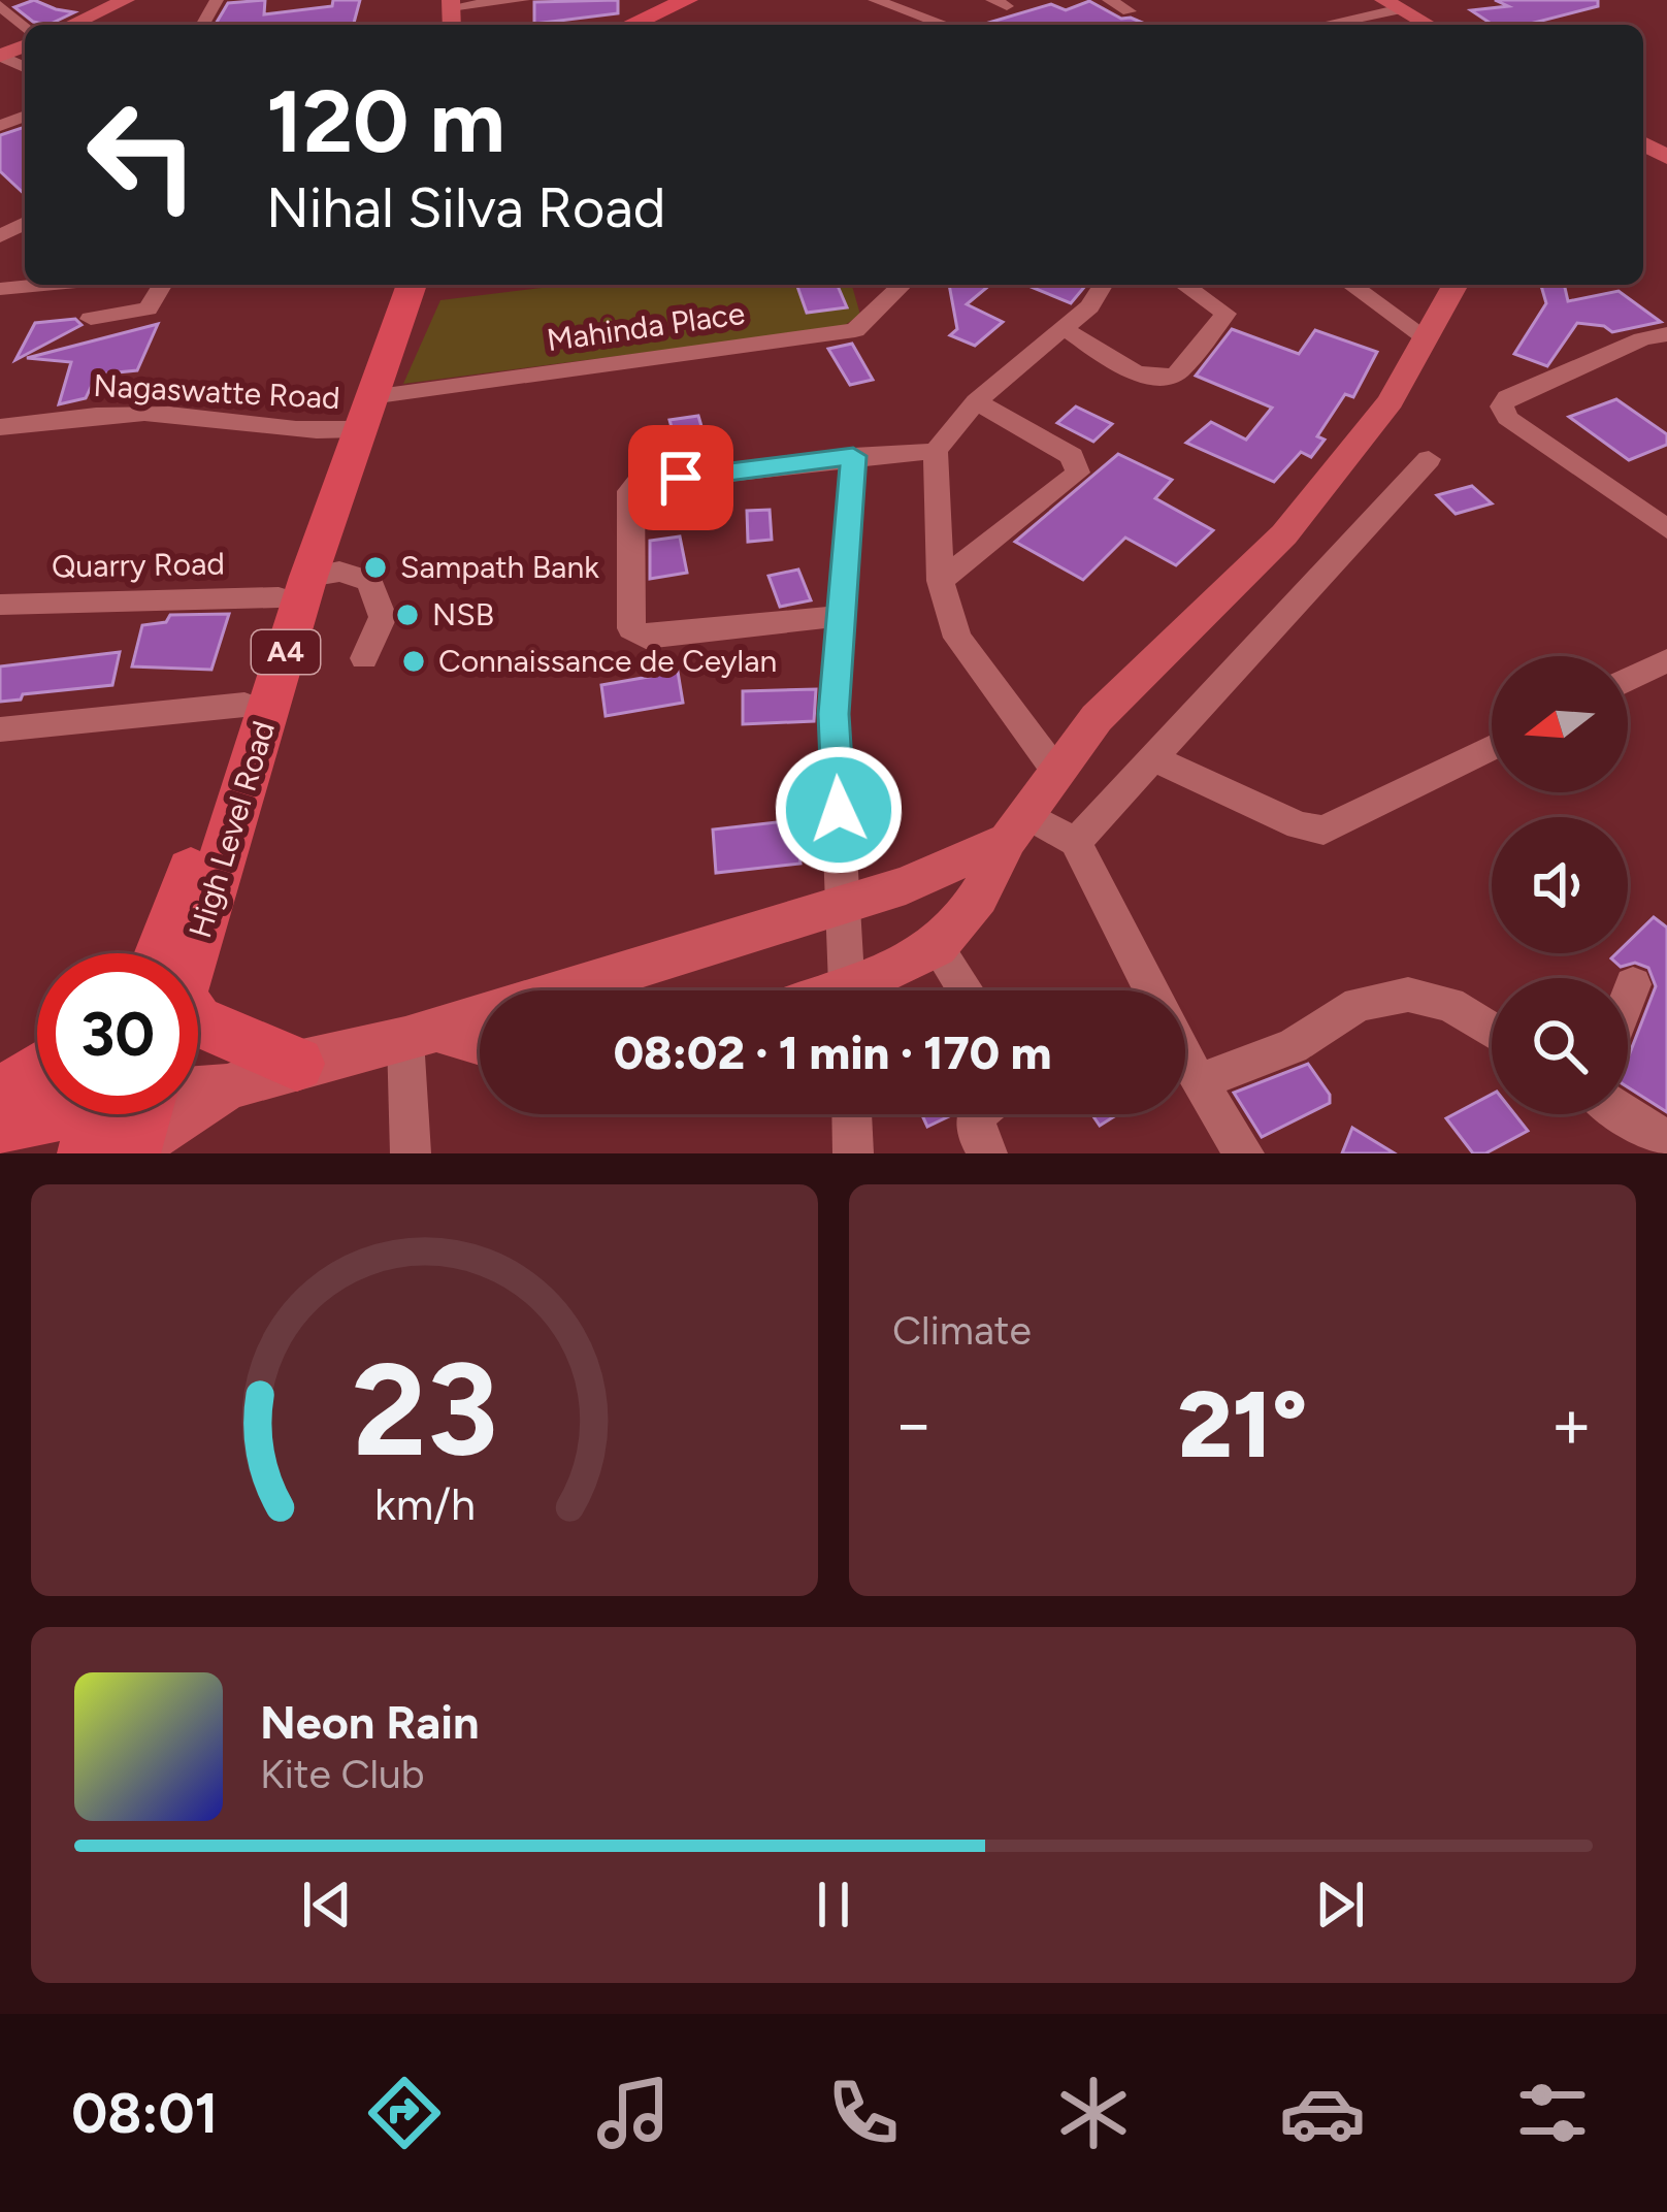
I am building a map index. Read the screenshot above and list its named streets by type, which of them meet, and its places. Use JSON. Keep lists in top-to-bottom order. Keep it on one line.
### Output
{"streets":{"highway":["A4","High Level Road"],"street":["Mahinda Place","Nagaswatte Road","Quarry Road"]},"crossings":[["Mahinda Place","Nagaswatte Road"],["Mahinda Place","High Level Road"],["Nagaswatte Road","High Level Road"],["Quarry Road","High Level Road"]],"places":["Sampath Bank","NSB","Connaissance de Ceylan"],"north":"left","page":{"turn":["120 m","Nihal Silva Road"],"limit":"30","trip":"08:02 · 1 min · 170 m","tile":"Climate","heat":["−","21°","+"],"song":["Neon Rain","Kite Club"],"tabs":"08:01","gauge":["23","km/h"]}}
